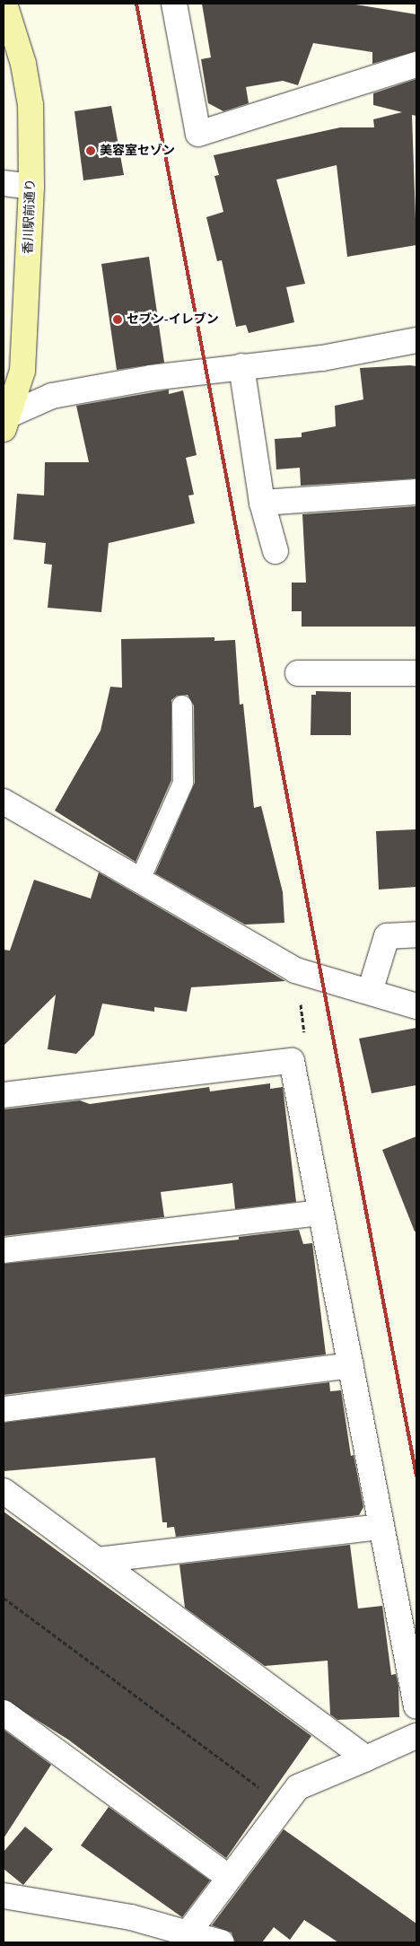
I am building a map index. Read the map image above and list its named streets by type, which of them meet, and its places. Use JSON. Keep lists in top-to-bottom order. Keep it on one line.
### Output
{"streets":{"street":["香川駅前通り"]},"places":["美容室セゾン","セブン-イレブン"]}
